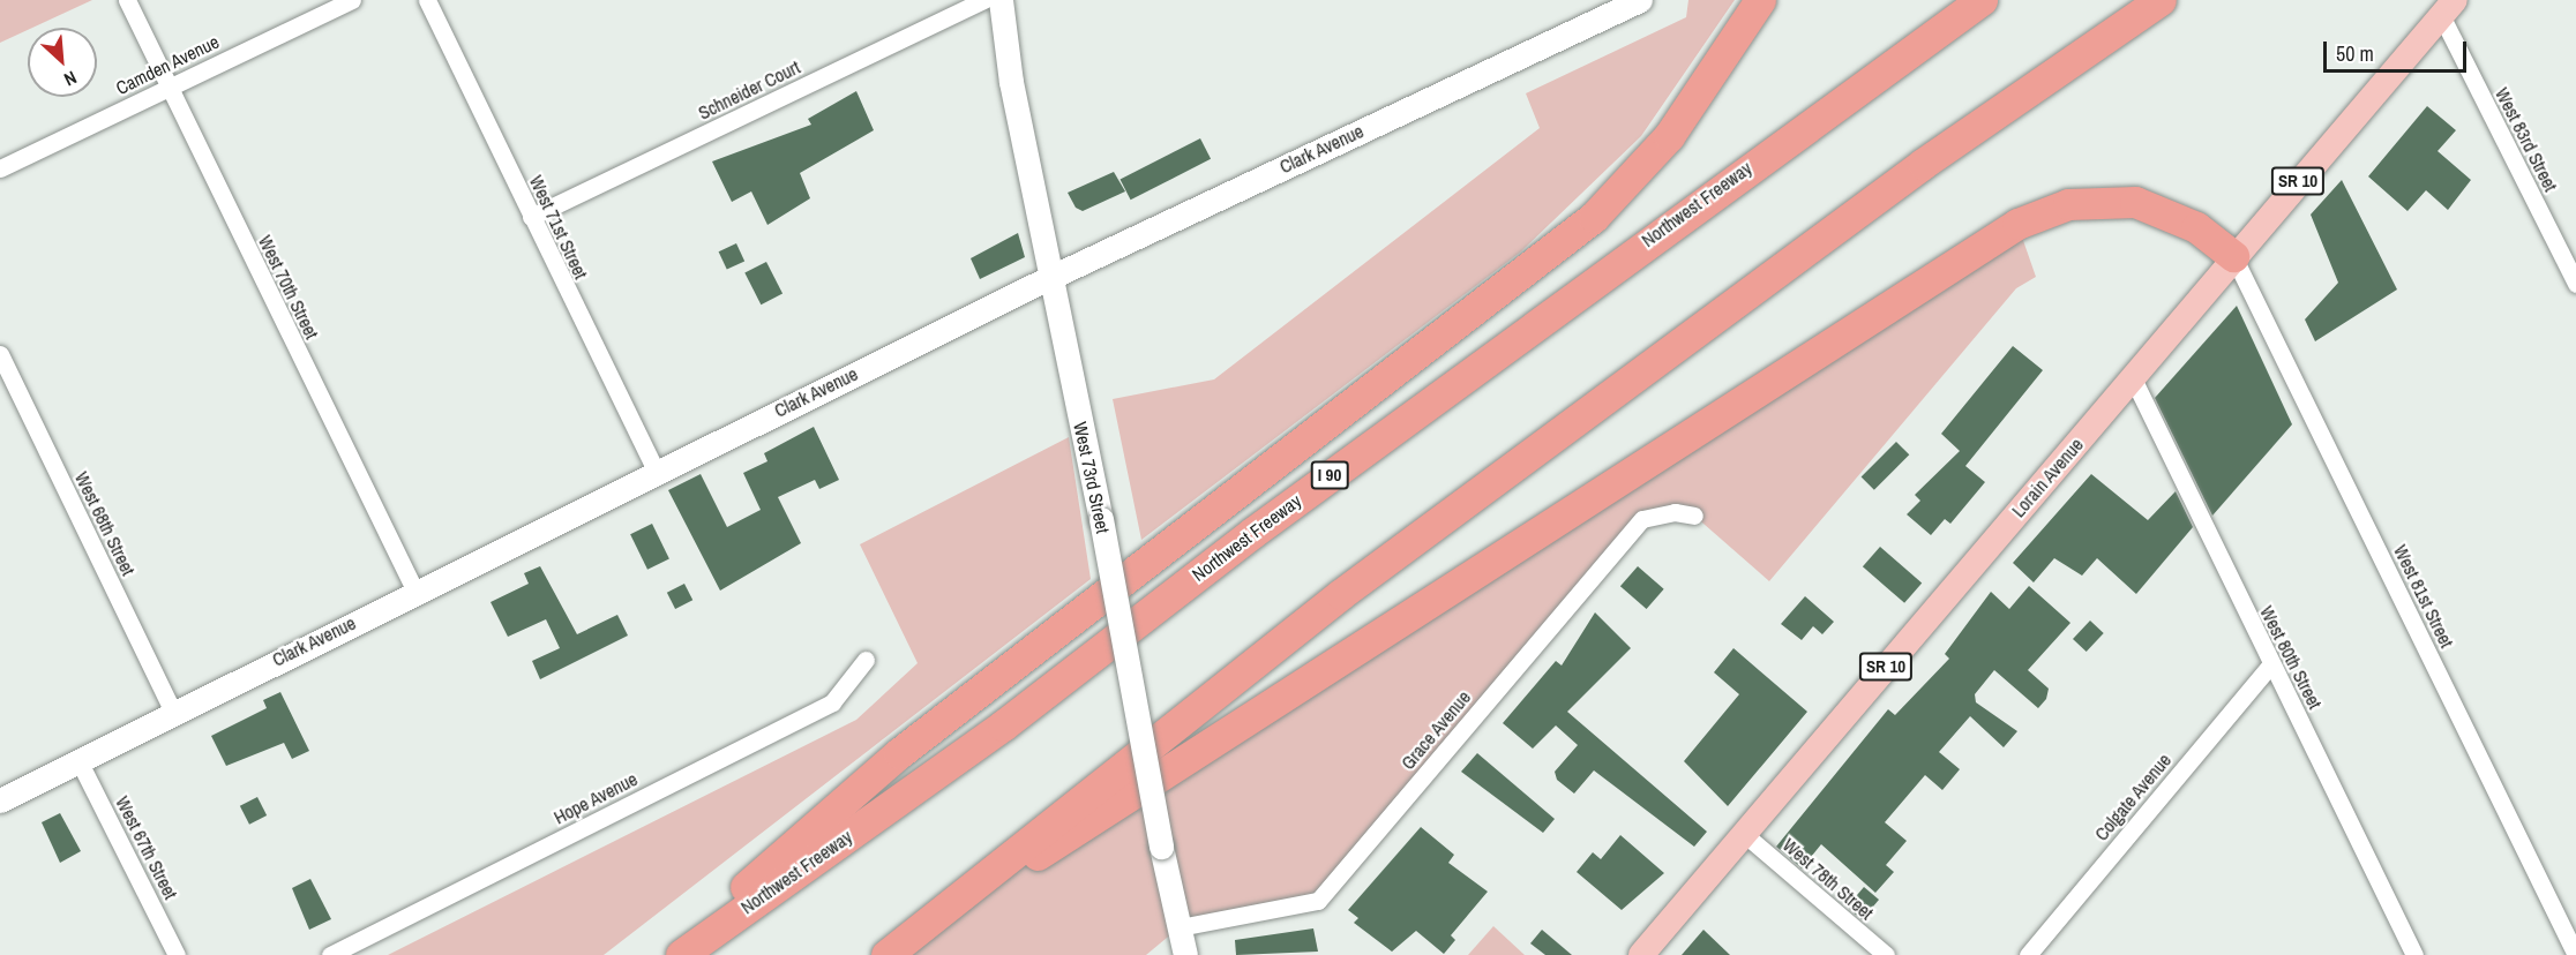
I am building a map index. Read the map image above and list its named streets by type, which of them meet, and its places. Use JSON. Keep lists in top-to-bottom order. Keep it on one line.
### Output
{"streets":{"highway":["Northwest Freeway","I 90"],"main road":["SR 10","Lorain Avenue"],"street":["Camden Avenue","Schneider Court","West 83rd Street","Clark Avenue","West 71st Street","West 70th Street","West 73rd Street","West 68th Street","West 81st Street","West 80th Street","Grace Avenue","Colgate Avenue","Hope Avenue","West 67th Street","West 78th Street"]},"crossings":[["Camden Avenue","West 70th Street"],["Schneider Court","West 71st Street"],["West 83rd Street","Lorain Avenue"],["Clark Avenue","West 71st Street"],["Clark Avenue","West 70th Street"],["Clark Avenue","West 73rd Street"],["Clark Avenue","West 68th Street"],["Clark Avenue","West 67th Street"],["West 73rd Street","Grace Avenue"],["Lorain Avenue","West 81st Street"],["Lorain Avenue","West 80th Street"],["Lorain Avenue","West 78th Street"],["West 80th Street","Colgate Avenue"]],"scale_bar":"50 m","north":"bottom right"}
